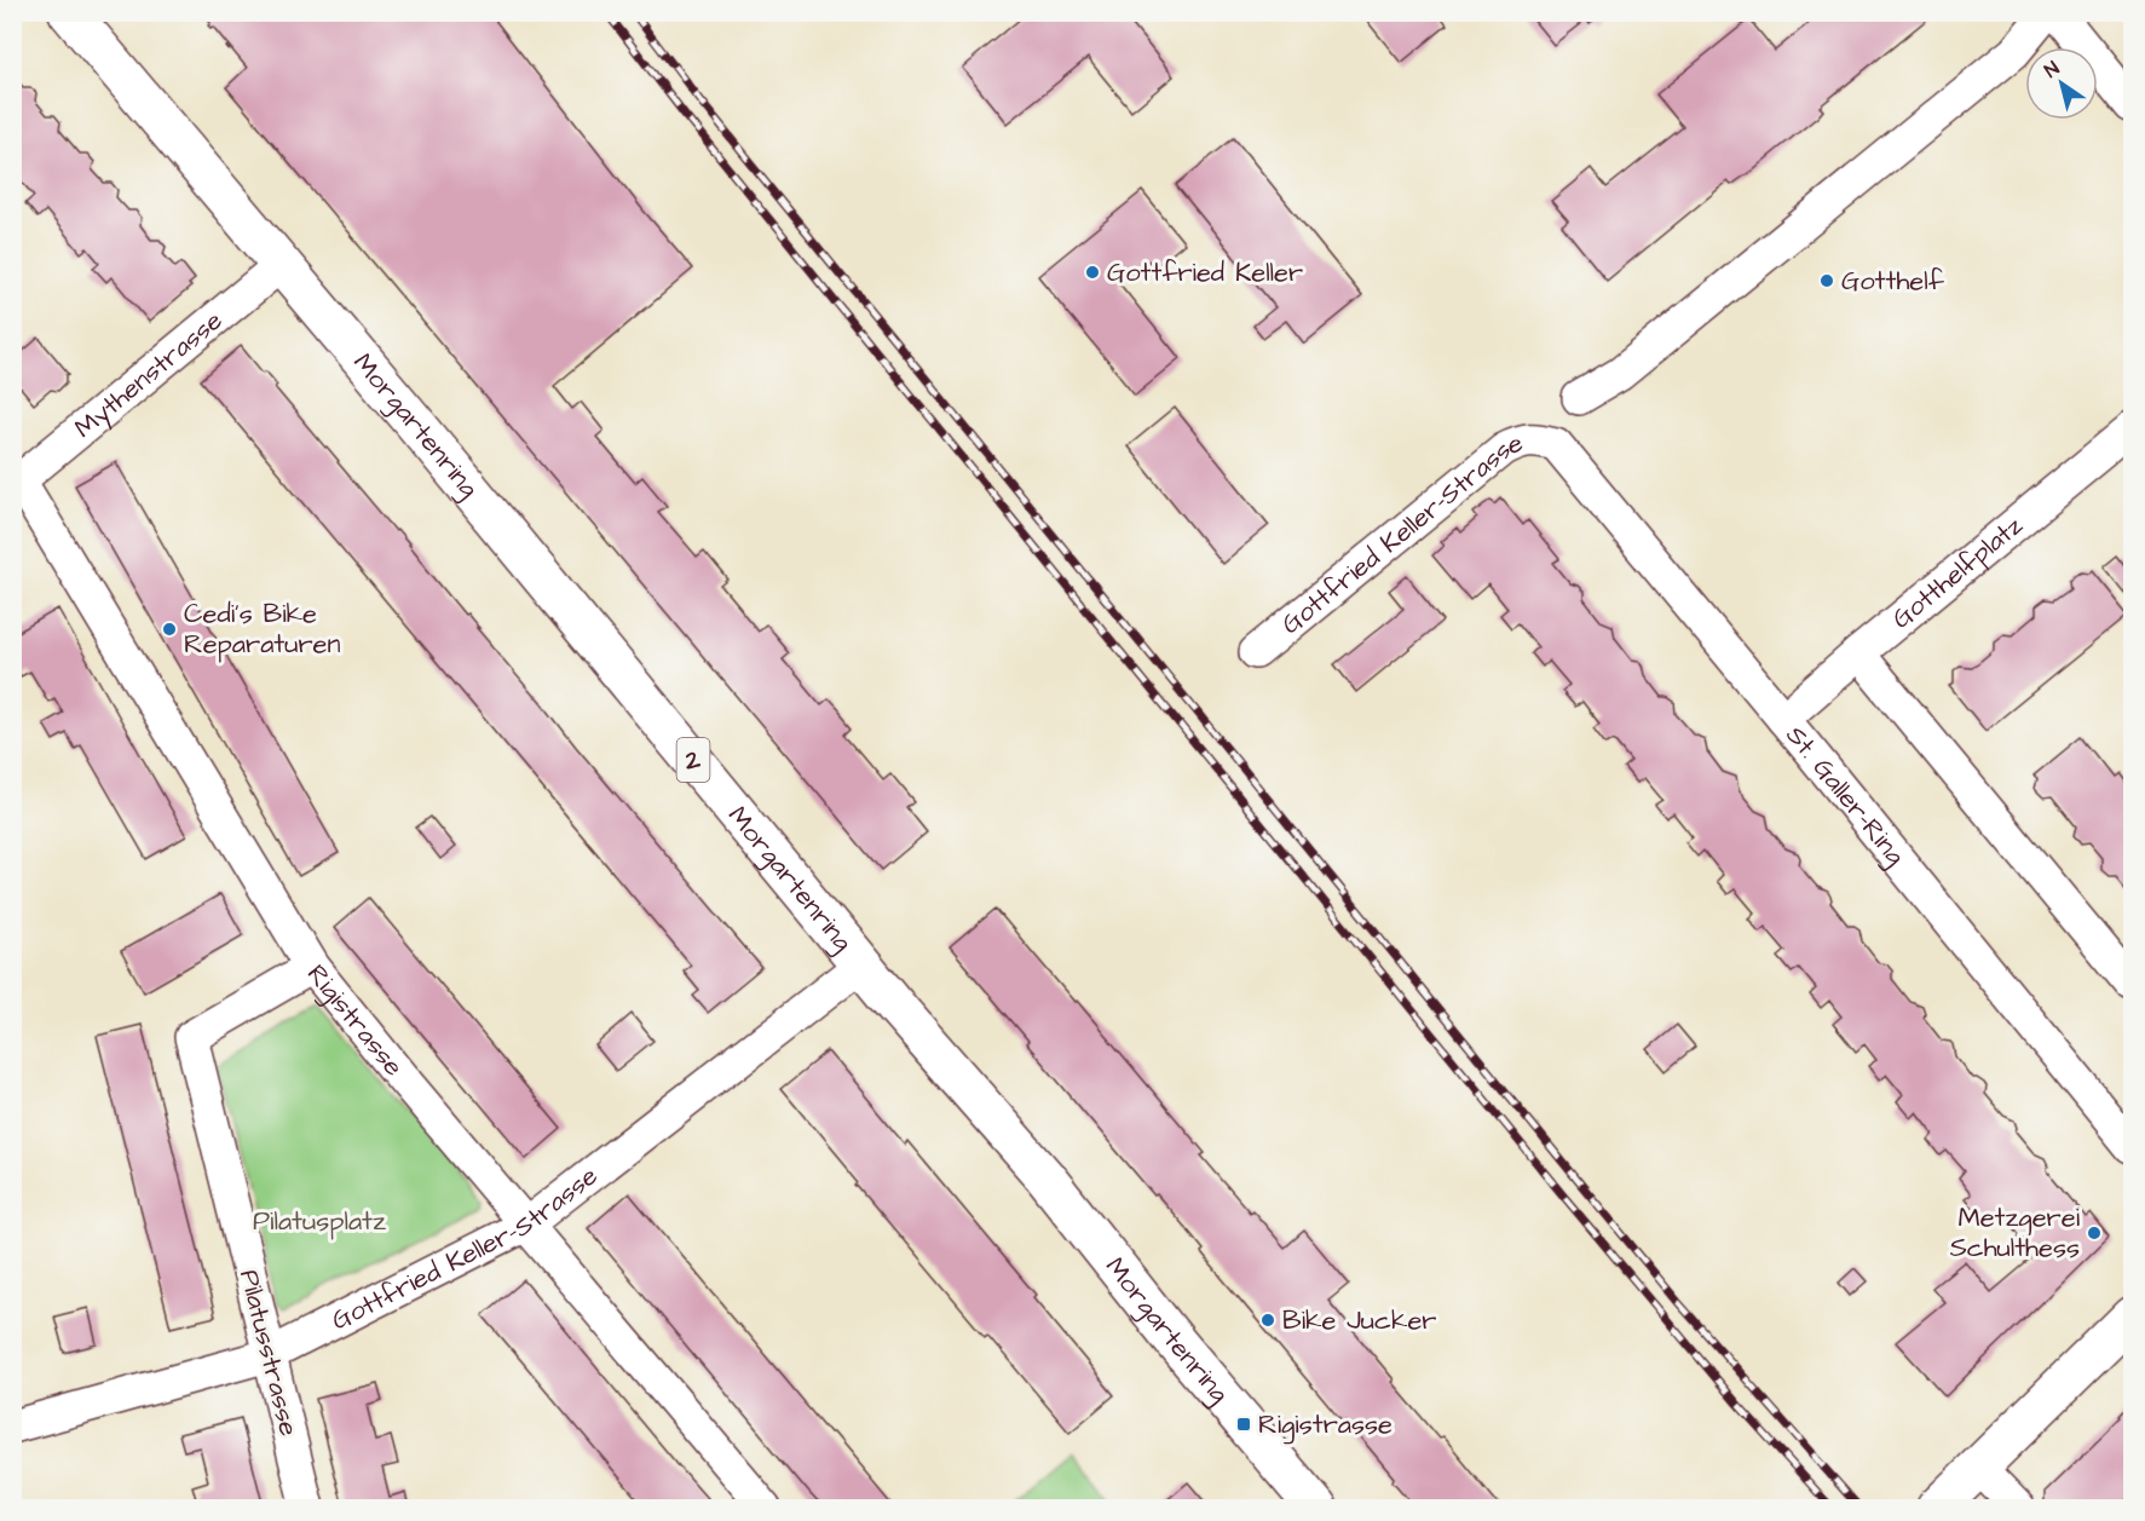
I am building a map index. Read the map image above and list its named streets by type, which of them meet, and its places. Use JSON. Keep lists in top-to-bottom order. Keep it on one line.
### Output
{"streets":{"main road":["Morgartenring","2"],"street":["Mythenstrasse","Gottfried Keller-Strasse","Gotthelfplatz","St. Galler-Ring","Rigistrasse","Pilatusstrasse"]},"crossings":[["Mythenstrasse","Morgartenring"],["Mythenstrasse","Rigistrasse"],["Morgartenring","Gottfried Keller-Strasse"],["Gottfried Keller-Strasse","St. Galler-Ring"],["Gottfried Keller-Strasse","Rigistrasse"],["Gottfried Keller-Strasse","Pilatusstrasse"],["Gotthelfplatz","St. Galler-Ring"],["Rigistrasse","Pilatusstrasse"]],"parks":["Pilatusplatz"],"places":{"other":["Gottfried Keller","Gotthelf","Cedi's Bike Reparaturen","Metzgerei Schulthess","Bike Jucker"],"transit":["Rigistrasse"]},"north":"top left"}
